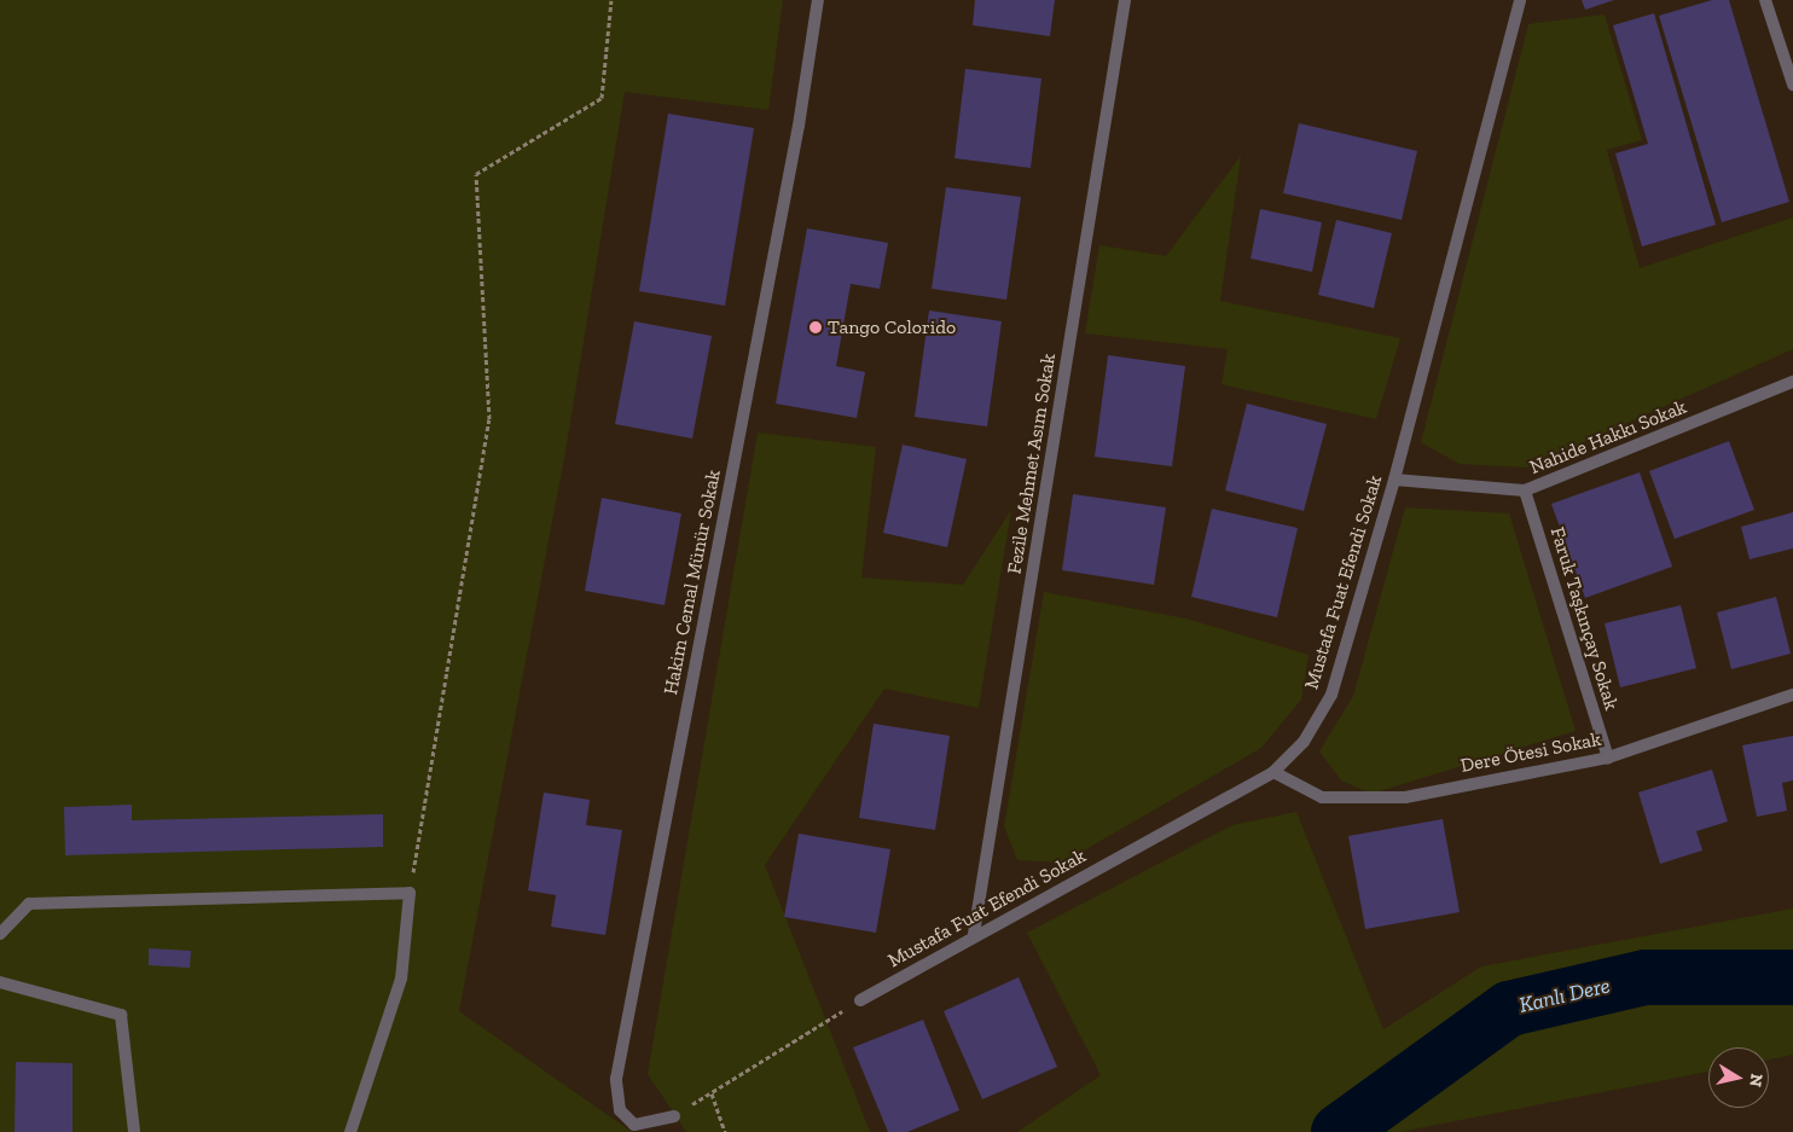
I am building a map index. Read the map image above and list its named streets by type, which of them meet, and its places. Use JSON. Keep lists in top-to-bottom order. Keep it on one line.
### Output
{"streets":{"street":["Nahide Hakkı Sokak","Fezile Mehmet Asım Sokak","Hakim Cemal Münür Sokak","Mustafa Fuat Efendi Sokak","Faruk Taşkınçay Sokak","Dere Ötesi Sokak"]},"crossings":[["Nahide Hakkı Sokak","Mustafa Fuat Efendi Sokak"],["Nahide Hakkı Sokak","Faruk Taşkınçay Sokak"],["Fezile Mehmet Asım Sokak","Mustafa Fuat Efendi Sokak"],["Mustafa Fuat Efendi Sokak","Dere Ötesi Sokak"],["Faruk Taşkınçay Sokak","Dere Ötesi Sokak"]],"water":["Kanlı Dere"],"places":["Tango Colorido"],"north":"right"}
